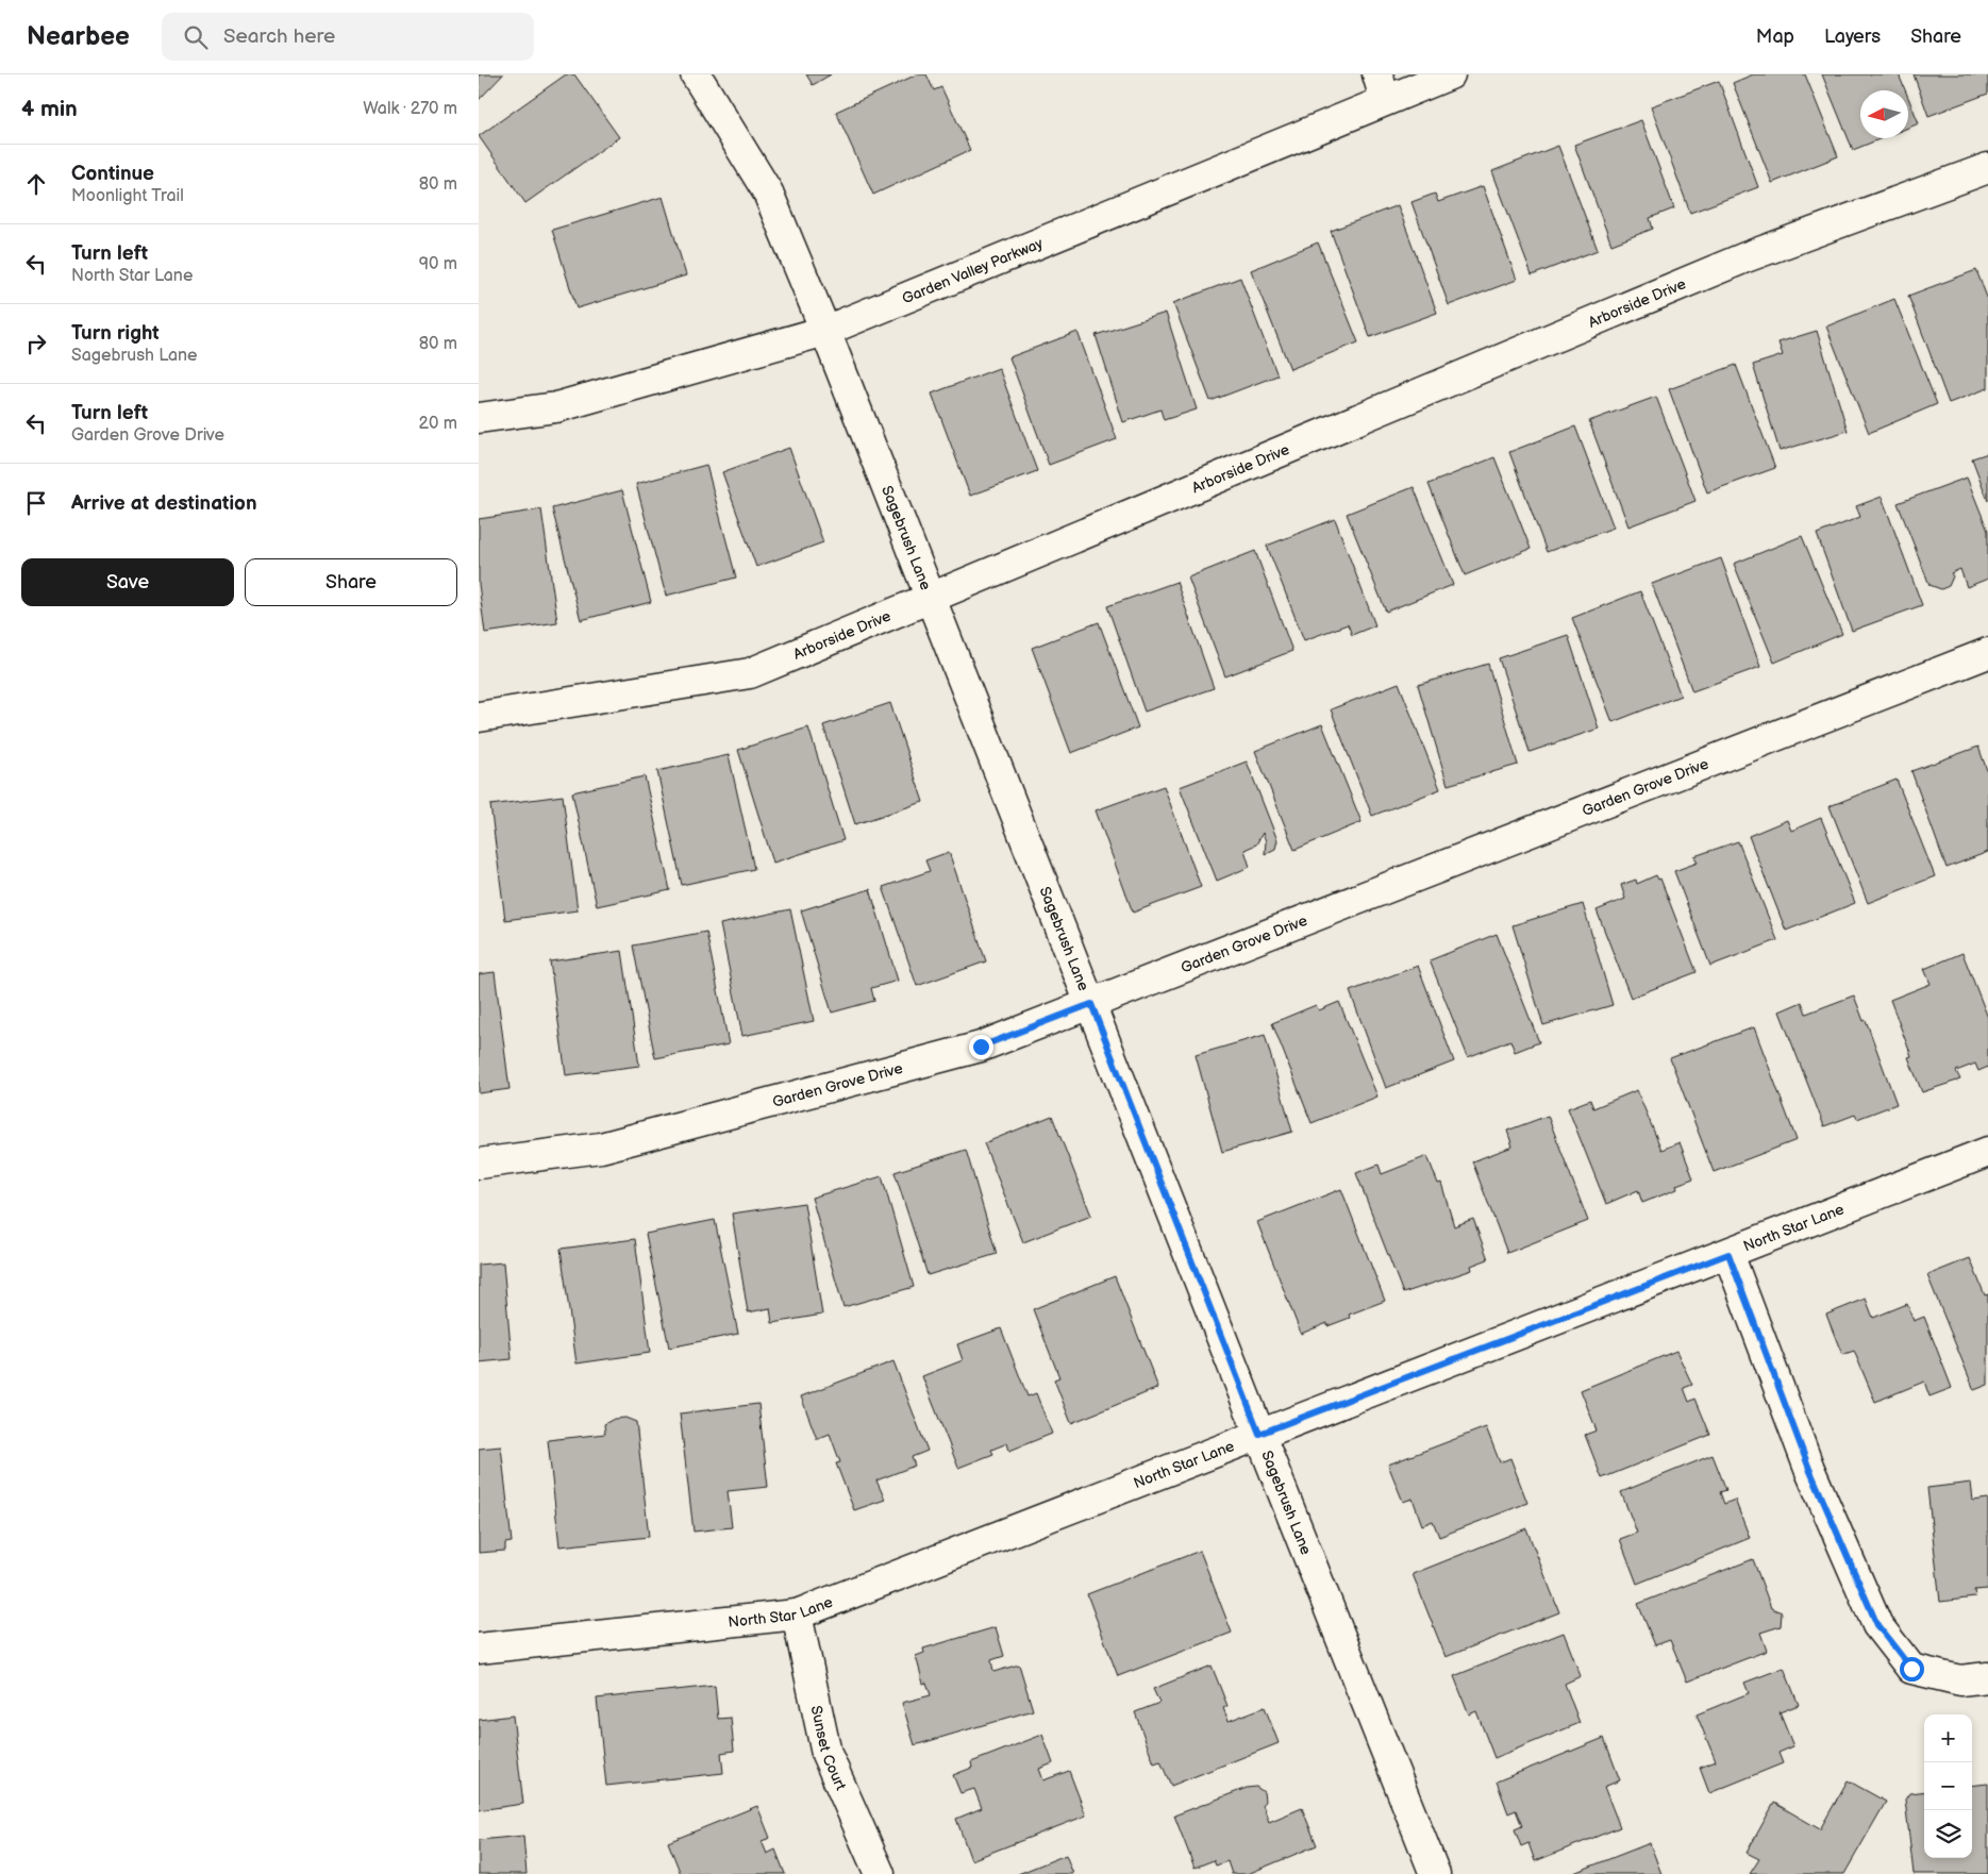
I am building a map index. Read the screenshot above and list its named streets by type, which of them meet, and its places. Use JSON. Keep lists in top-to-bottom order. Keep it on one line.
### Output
{"streets":{"street":["Garden Valley Parkway","Arborside Drive","Sagebrush Lane","Garden Grove Drive","North Star Lane","Sunset Court"]},"crossings":[["Garden Valley Parkway","Sagebrush Lane"],["Arborside Drive","Sagebrush Lane"],["Sagebrush Lane","Garden Grove Drive"],["Sagebrush Lane","North Star Lane"],["North Star Lane","Sunset Court"]],"north":"left","page":{"header":"Nearbee","search":"Search here","nav":["Map","Layers","Share"],"heading":["4 min","Walk · 270 m"],"list":[["Continue","Moonlight Trail","80 m"],["Turn left","North Star Lane","90 m"],["Turn right","Sagebrush Lane","80 m"],["Turn left","Garden Grove Drive","20 m"],"Arrive at destination"],"buttons":["Save","Share"],"map_buttons":["+","−"]}}
